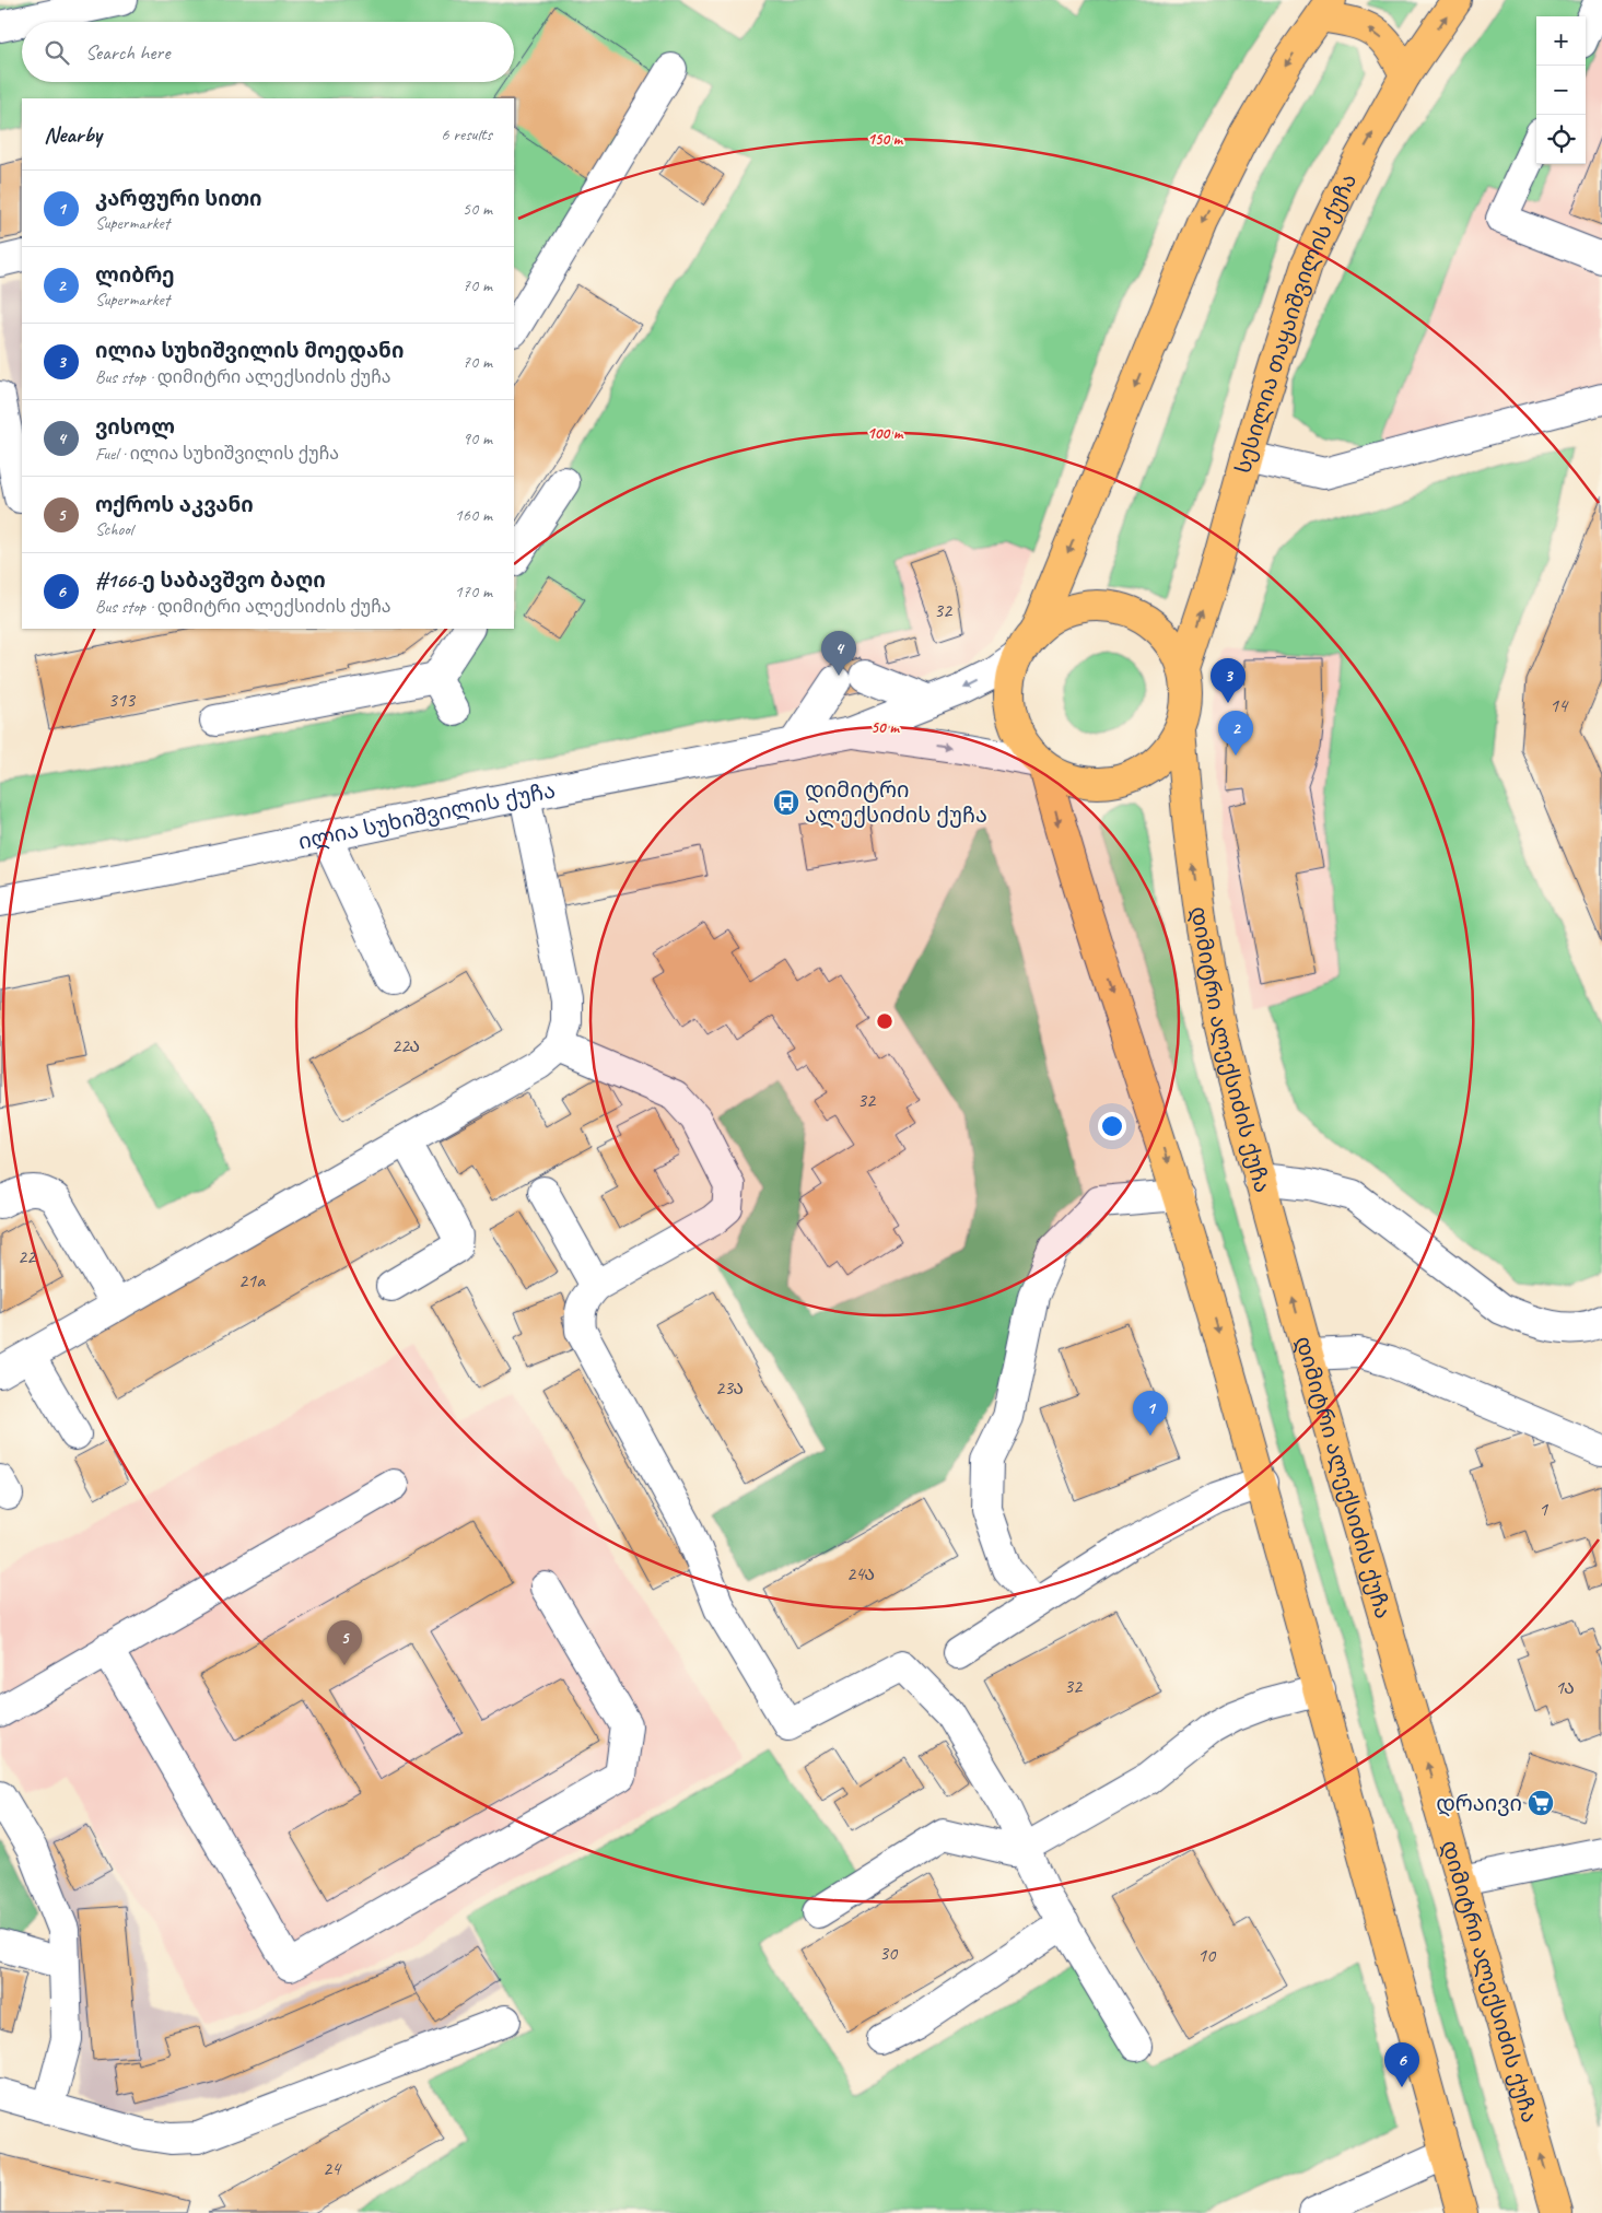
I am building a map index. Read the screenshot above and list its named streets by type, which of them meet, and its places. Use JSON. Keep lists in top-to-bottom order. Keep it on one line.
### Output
{"streets":{"main road":["სესილია თაყაიშვილის ქუჩა","დიმიტრი ალექსიძის ქუჩა"],"street":["ილია სუხიშვილის ქუჩა"]},"crossings":[["სესილია თაყაიშვილის ქუჩა","ილია სუხიშვილის ქუჩა"],["სესილია თაყაიშვილის ქუჩა","დიმიტრი ალექსიძის ქუჩა"],["ილია სუხიშვილის ქუჩა","დიმიტრი ალექსიძის ქუჩა"]],"places":{"bus stop":["დიმიტრი ალექსიძის ქუჩა"],"supermarket":["დრაივი"]},"house_numbers":["32","313","14","22ა","32","22","21a","23ა","1","24ა","32","1ა","30","10","24"],"page":{"map_buttons":["+","−"],"search":"Search here","heading":["Nearby","6 results"],"list":[{"mark":"1","name":"კარფური სითი","note":"Supermarket","value":"50 m"},{"mark":"2","name":"ლიბრე","note":"Supermarket","value":"70 m"},{"mark":"3","name":"ილია სუხიშვილის მოედანი","note":"Bus stop · დიმიტრი ალექსიძის ქუჩა","value":"70 m"},{"mark":"4","name":"ვისოლ","note":"Fuel · ილია სუხიშვილის ქუჩა","value":"90 m"},{"mark":"5","name":"ოქროს აკვანი","note":"School","value":"160 m"},{"mark":"6","name":"#166-ე საბავშვო ბაღი","note":"Bus stop · დიმიტრი ალექსიძის ქუჩა","value":"170 m"}],"pins":["4","3","2","1","5","6"]},"rings":["150 m","100 m","50 m"]}
